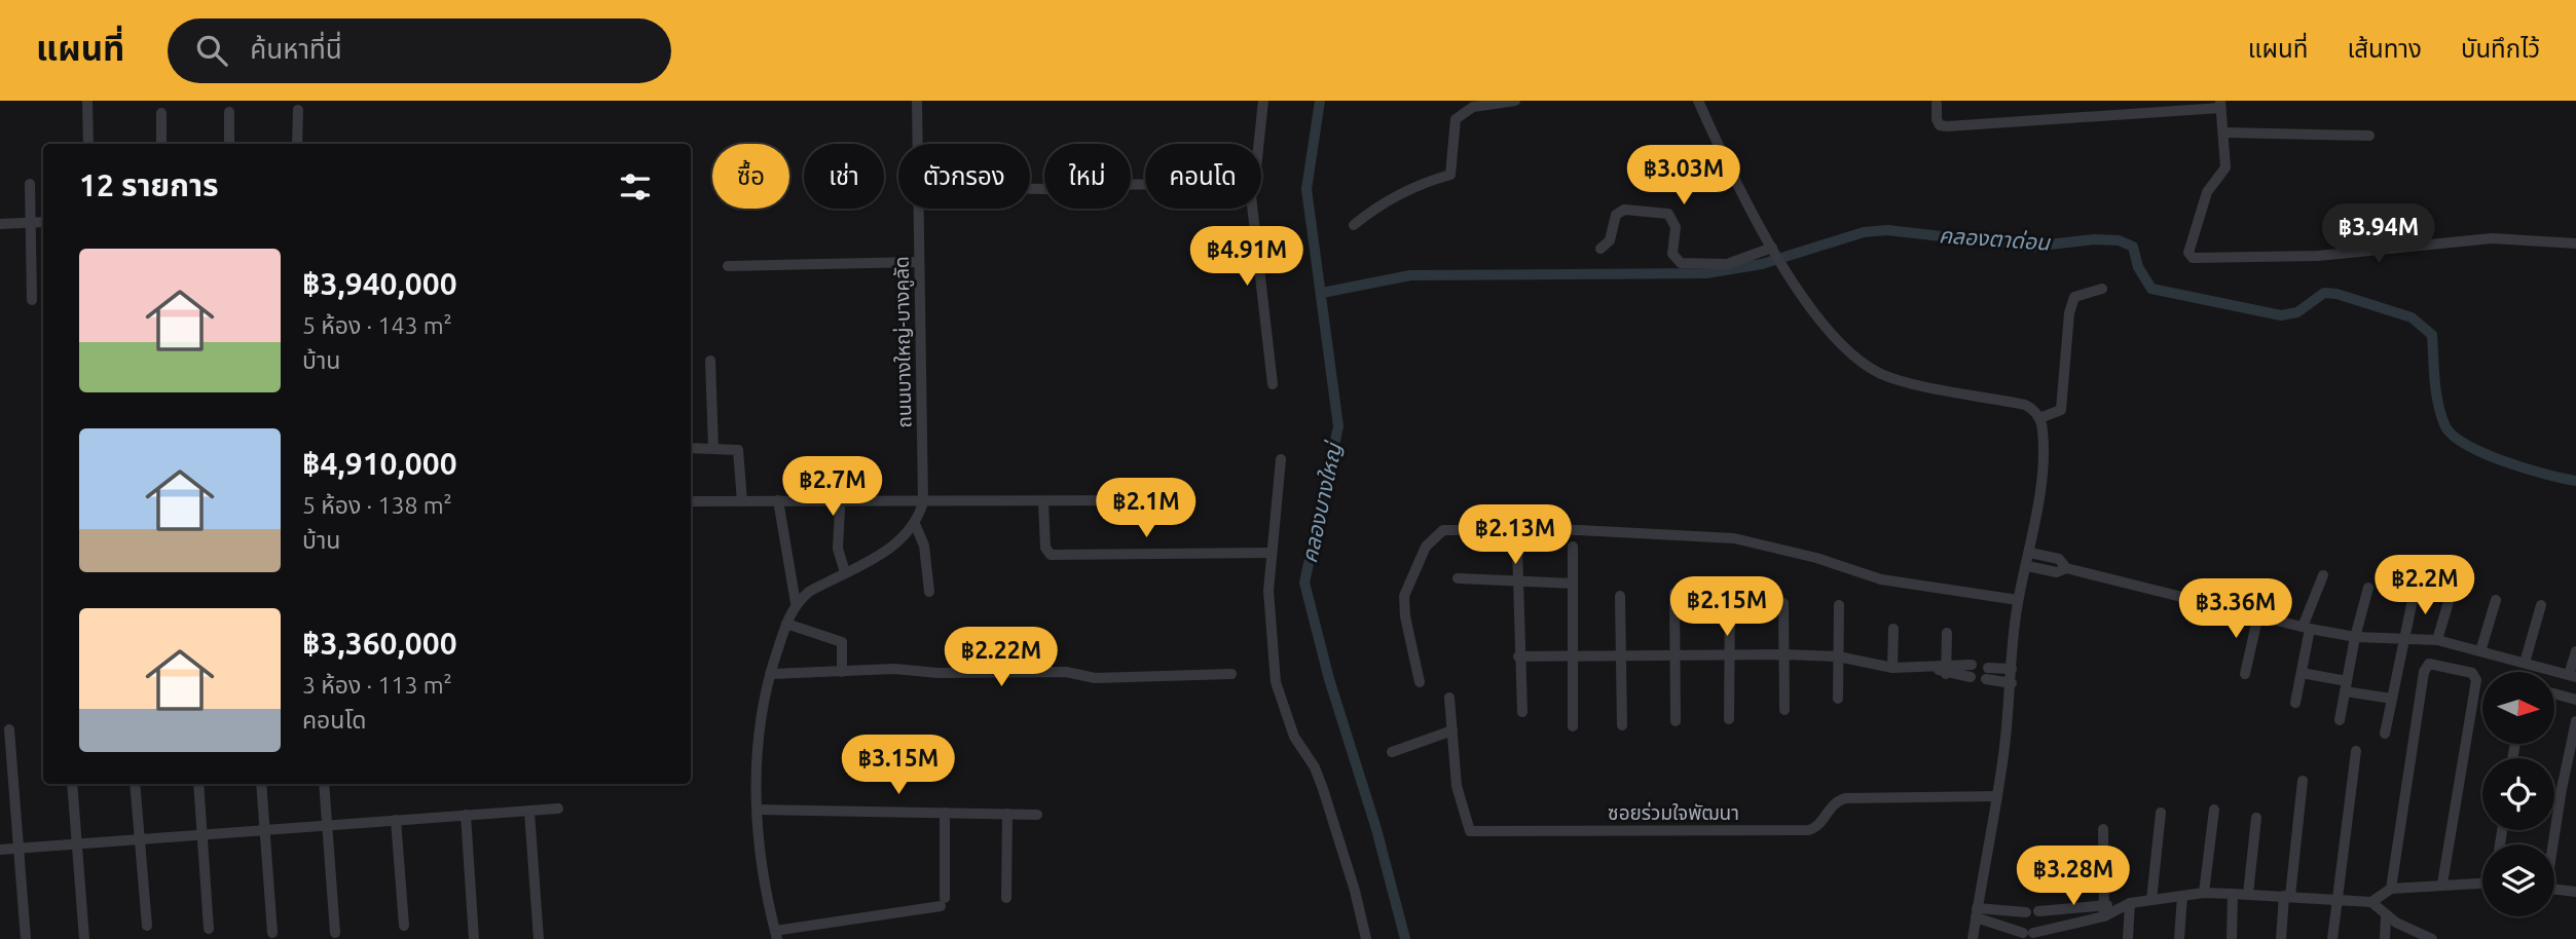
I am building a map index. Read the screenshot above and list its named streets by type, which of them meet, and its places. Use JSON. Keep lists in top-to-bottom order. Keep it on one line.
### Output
{"streets":{"street":["ถนนบางใหญ่-บางคูลัด","ซอยร่วมใจพัฒนา"]},"water":["คลองตาด่อน","คลองบางใหญ่"],"north":"right","page":{"header":"แผนที่","search":"ค้นหาที่นี่","nav":["แผนที่","เส้นทาง","บันทึกไว้"],"chip":["ซื้อ","เช่า","ตัวกรอง","ใหม่","คอนโด"],"heading":"12 รายการ","price":["฿3.03M","฿3.94M","฿4.91M","฿2.7M","฿2.1M","฿2.13M","฿2.2M","฿2.15M","฿3.36M","฿2.22M","฿3.15M","฿3.28M"],"list":[{"name":"฿3,940,000","note":"5 ห้อง · 143 m² · บ้าน"},{"name":"฿4,910,000","note":"5 ห้อง · 138 m² · บ้าน"},{"name":"฿3,360,000","note":"3 ห้อง · 113 m² · คอนโด"}]}}
